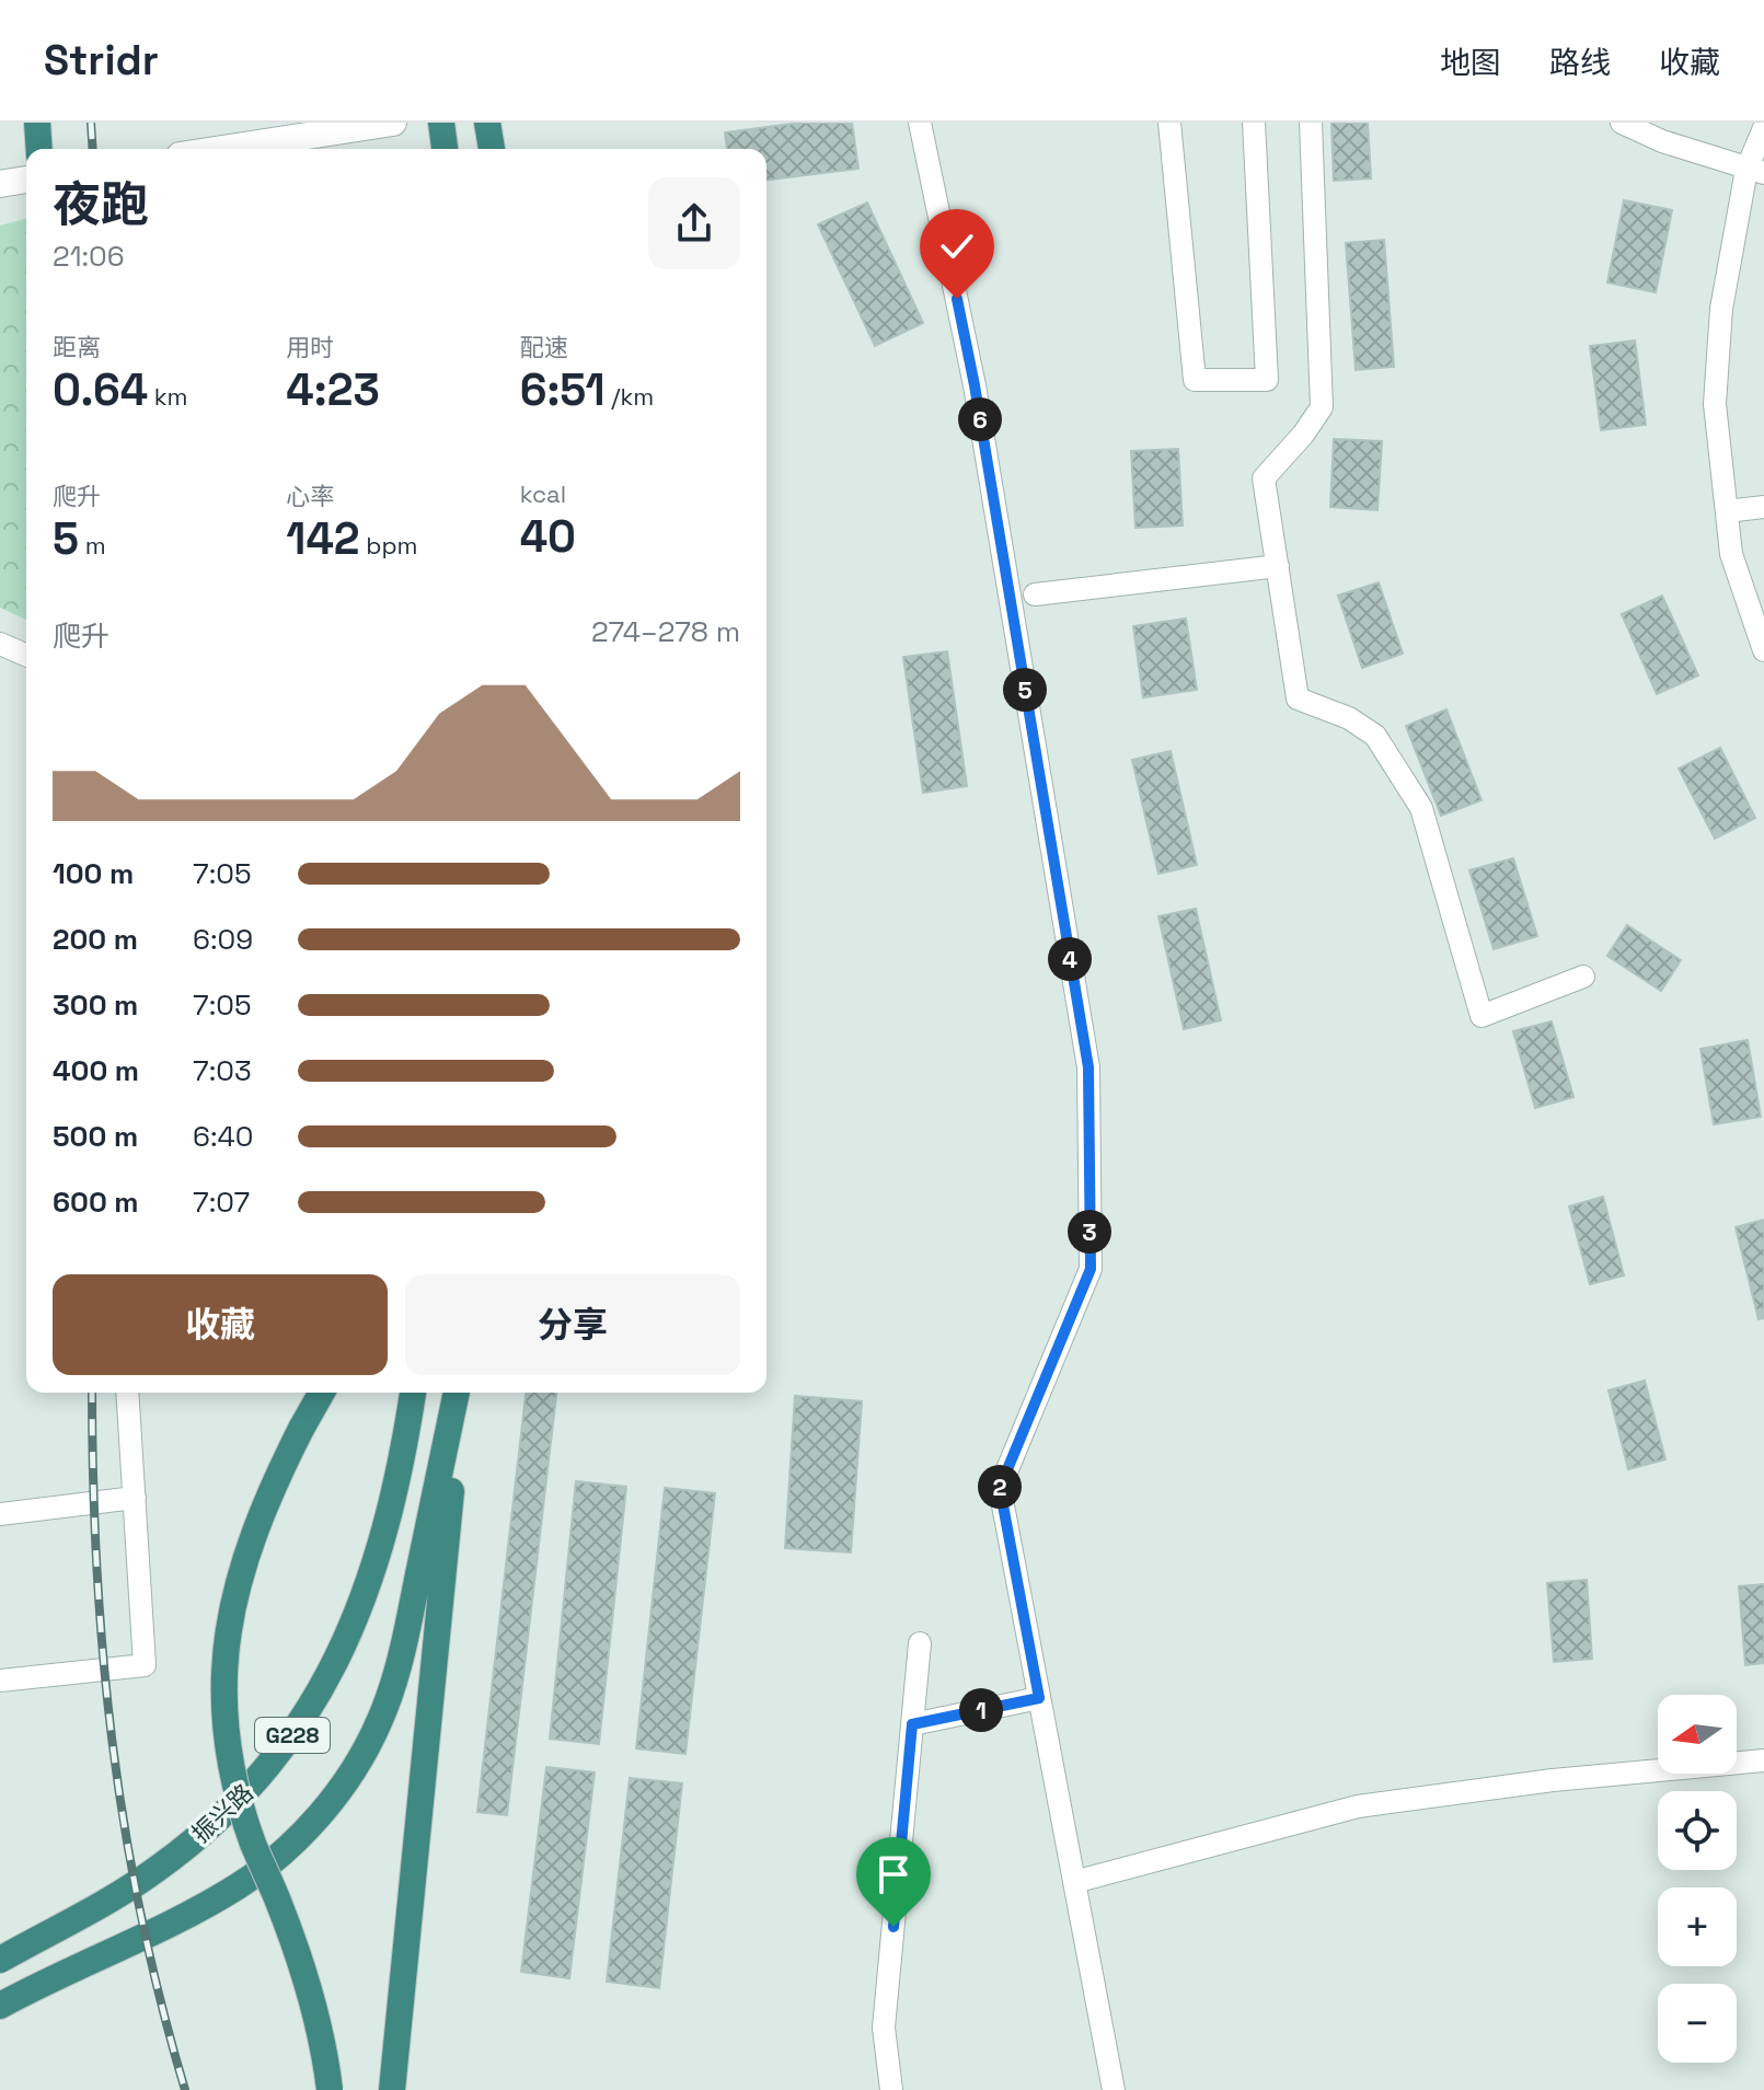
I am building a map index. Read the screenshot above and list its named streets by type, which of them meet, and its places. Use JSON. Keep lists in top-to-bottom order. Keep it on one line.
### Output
{"streets":{"highway":["G228","振兴路"]},"north":"left","page":{"header":"Stridr","nav":["地图","路线","收藏"],"heading":["夜跑","21:06"],"stats":[["距离","0.64 km"],["用时","4:23"],["配速","6:51 /km"],["爬升","5 m"],["心率","142 bpm"],["kcal","40"]],"pins":["6","5","4","3","2","1"],"chart":["爬升","274–278 m"],"list":[{"name":"100 m","note":"7:05"},{"name":"200 m","note":"6:09"},{"name":"300 m","note":"7:05"},{"name":"400 m","note":"7:03"},{"name":"500 m","note":"6:40"},{"name":"600 m","note":"7:07"}],"buttons":["收藏","分享"],"map_buttons":["+","−"]}}
